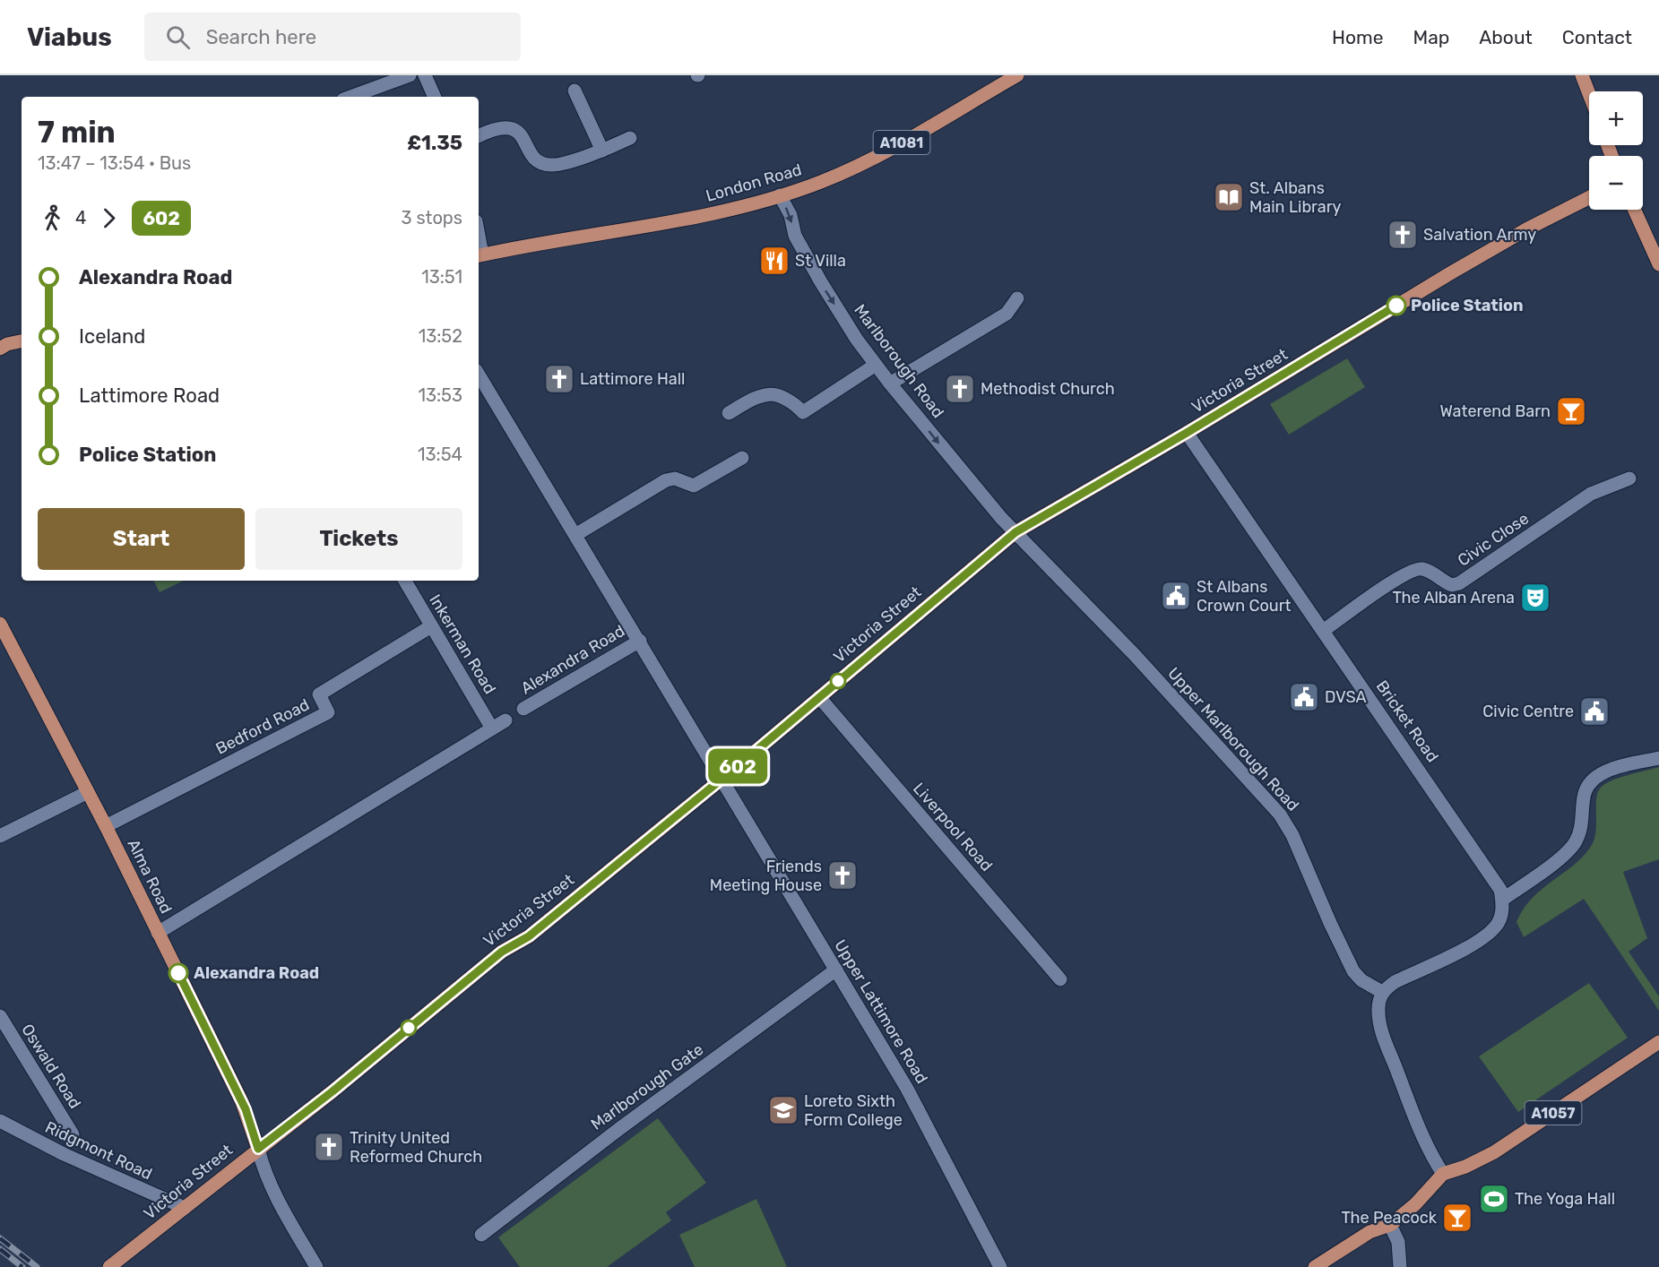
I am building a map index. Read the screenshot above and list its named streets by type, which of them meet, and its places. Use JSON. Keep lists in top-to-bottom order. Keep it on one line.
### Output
{"streets":{"main road":["A1081","London Road","Victoria Street","Alma Road","A1057"],"street":["Marlborough Road","Civic Close","Inkerman Road","Alexandra Road","Bricket Road","Bedford Road","Upper Marlborough Road","Liverpool Road","Upper Lattimore Road","Oswald Road","Marlborough Gate","Ridgmont Road"]},"crossings":[["London Road","Marlborough Road"],["Marlborough Road","Victoria Street"],["Marlborough Road","Upper Marlborough Road"],["Victoria Street","Bricket Road"],["Victoria Street","Upper Marlborough Road"],["Victoria Street","Liverpool Road"],["Victoria Street","Alma Road"],["Victoria Street","Upper Lattimore Road"],["Victoria Street","Ridgmont Road"],["Civic Close","Bricket Road"],["Inkerman Road","Bedford Road"],["Alexandra Road","Upper Lattimore Road"],["Bedford Road","Alma Road"],["Upper Lattimore Road","Marlborough Gate"]],"one_way":["Marlborough Road"],"places":{"library":["St. Albans Main Library"],"church":["Salvation Army","Lattimore Hall","Methodist Church","Friends Meeting House","Trinity United Reformed Church"],"restaurant":["St Villa"],"other":["Police Station","Alexandra Road"],"bar":["Waterend Barn","The Peacock"],"public building":["St Albans Crown Court","DVSA","Civic Centre"],"theatre":["The Alban Arena"],"school or university":["Loreto Sixth Form College"],"sports":["The Yoga Hall"]},"lines":["bus line 602"],"page":{"header":"Viabus","search":"Search here","nav":["Home","Map","About","Contact"],"on_map":"602","map_buttons":["+","−"],"heading":["7 min","13:47 – 13:54 · Bus","£1.35"],"legs":["4","602","3 stops"],"list":[{"name":"Alexandra Road","value":"13:51"},{"name":"Iceland","value":"13:52"},{"name":"Lattimore Road","value":"13:53"},{"name":"Police Station","value":"13:54"}],"buttons":["Start","Tickets"]}}
